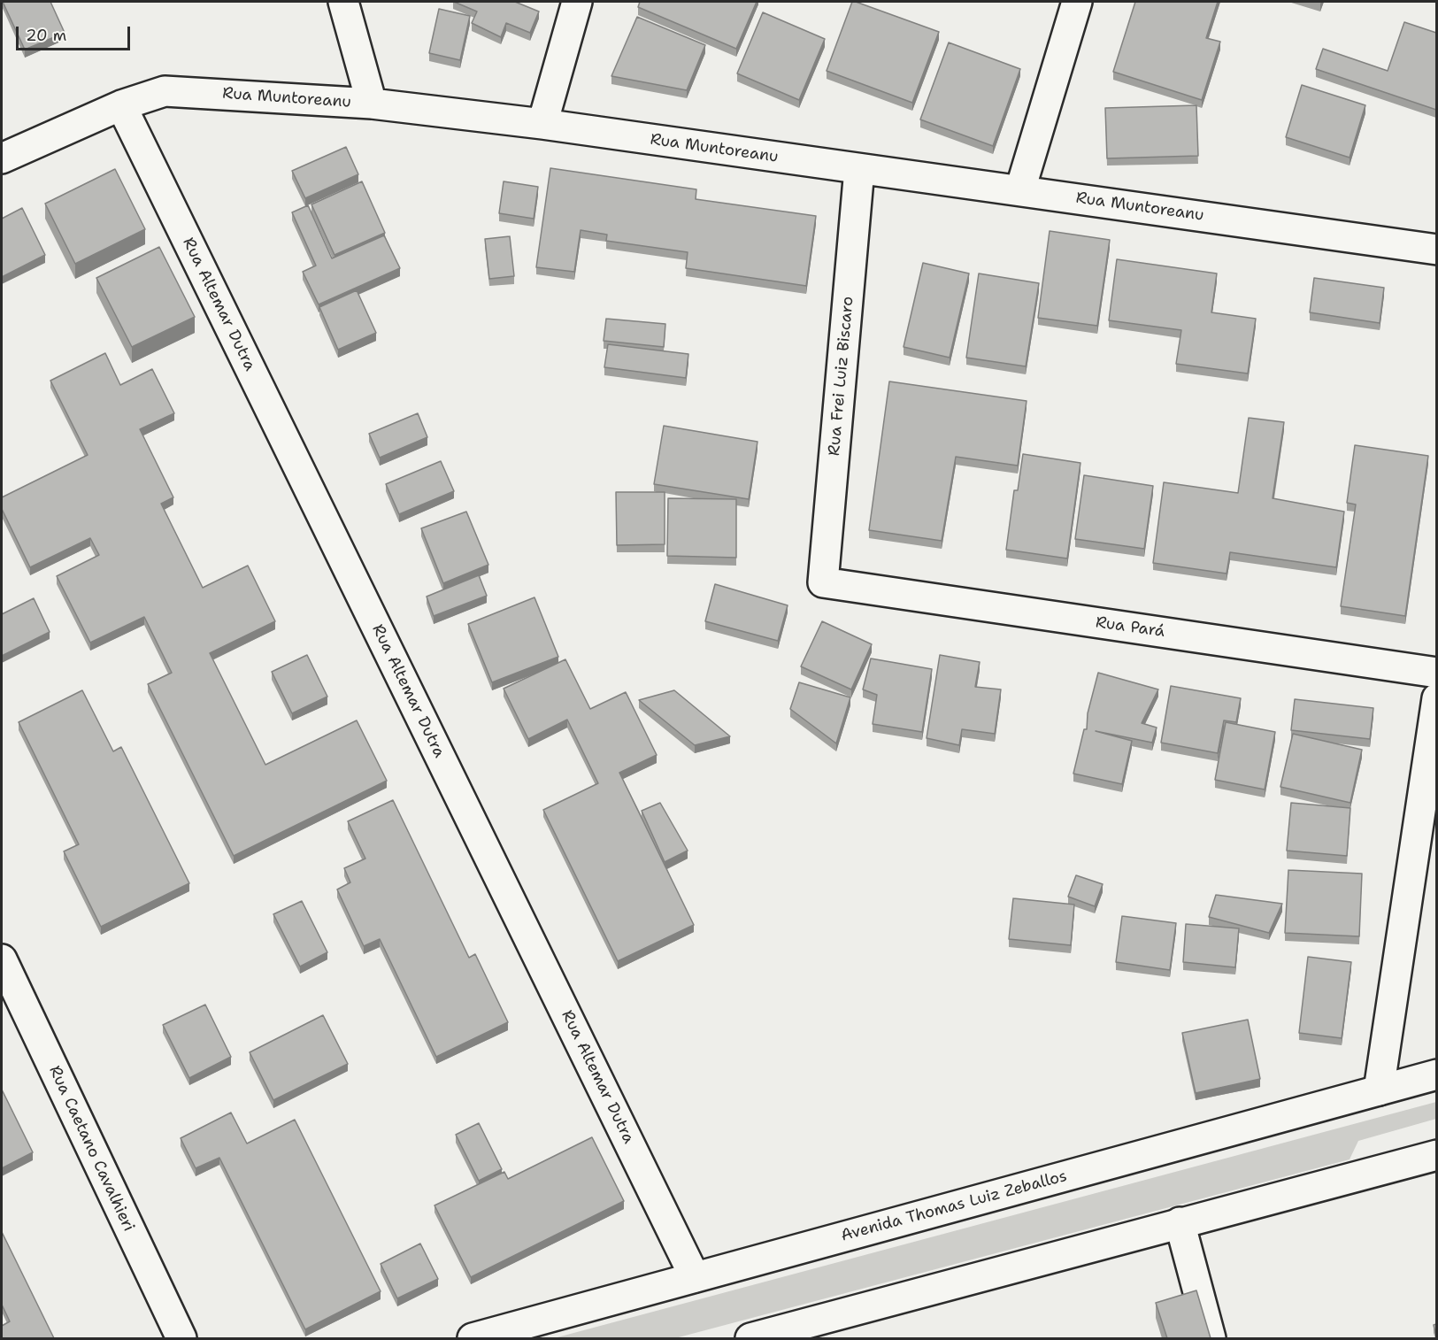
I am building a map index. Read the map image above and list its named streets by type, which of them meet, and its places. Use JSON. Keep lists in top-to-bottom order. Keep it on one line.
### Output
{"streets":{"street":["Rua Muntoreanu","Rua Altemar Dutra","Rua Frei Luiz Biscaro","Rua Pará","Rua Caetano Cavalhieri","Avenida Thomas Luiz Zeballos"]},"crossings":[["Rua Muntoreanu","Rua Altemar Dutra"],["Rua Muntoreanu","Rua Frei Luiz Biscaro"],["Rua Altemar Dutra","Avenida Thomas Luiz Zeballos"],["Rua Frei Luiz Biscaro","Rua Pará"]],"scale_bar":"20 m"}
